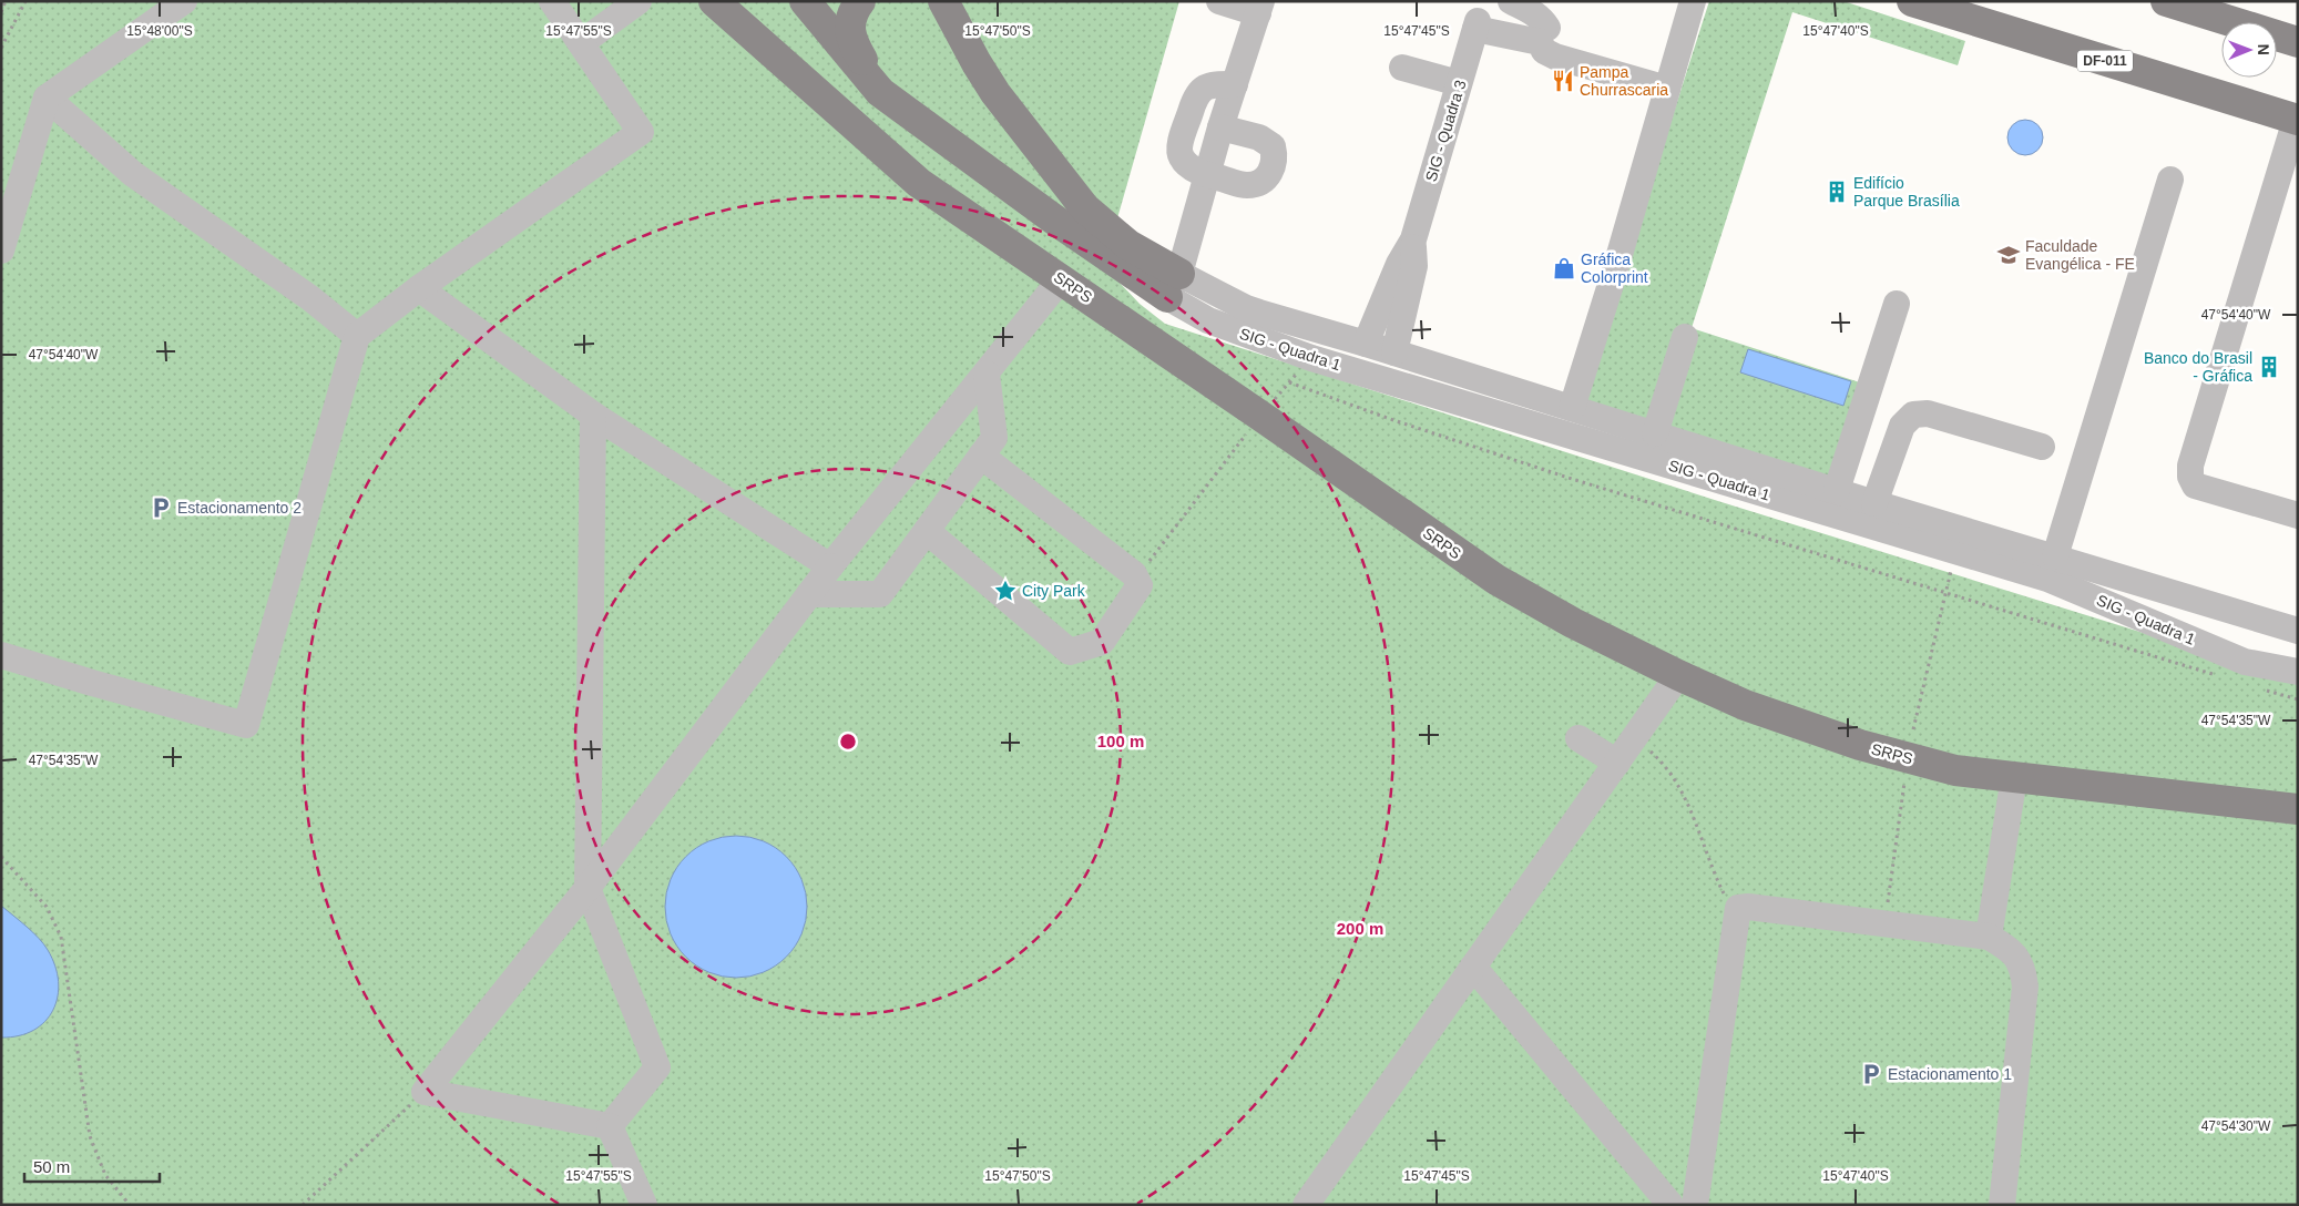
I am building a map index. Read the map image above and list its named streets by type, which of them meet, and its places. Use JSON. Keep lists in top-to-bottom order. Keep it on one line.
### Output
{"streets":{"main road":["DF-011","SRPS"],"street":["SIG - Quadra 3","SIG - Quadra 1"]},"crossings":[["SIG - Quadra 3","SIG - Quadra 1"]],"places":{"restaurant":["Pampa Churrascaria"],"building":["Edifício Parque Brasília","Banco do Brasil - Gráfica"],"school or university":["Faculdade Evangélica - FE"],"shop":["Gráfica Colorprint"],"parking":["Estacionamento 2","Estacionamento 1"],"place":["City Park"]},"scale_bar":"50 m","north":"right","coordinates":["15°48'00\"S","15°47'55\"S","15°47'50\"S","15°47'45\"S","15°47'40\"S","47°54'40\"W","47°54'35\"W","47°54'30\"W"],"rings":["100 m","200 m"]}
